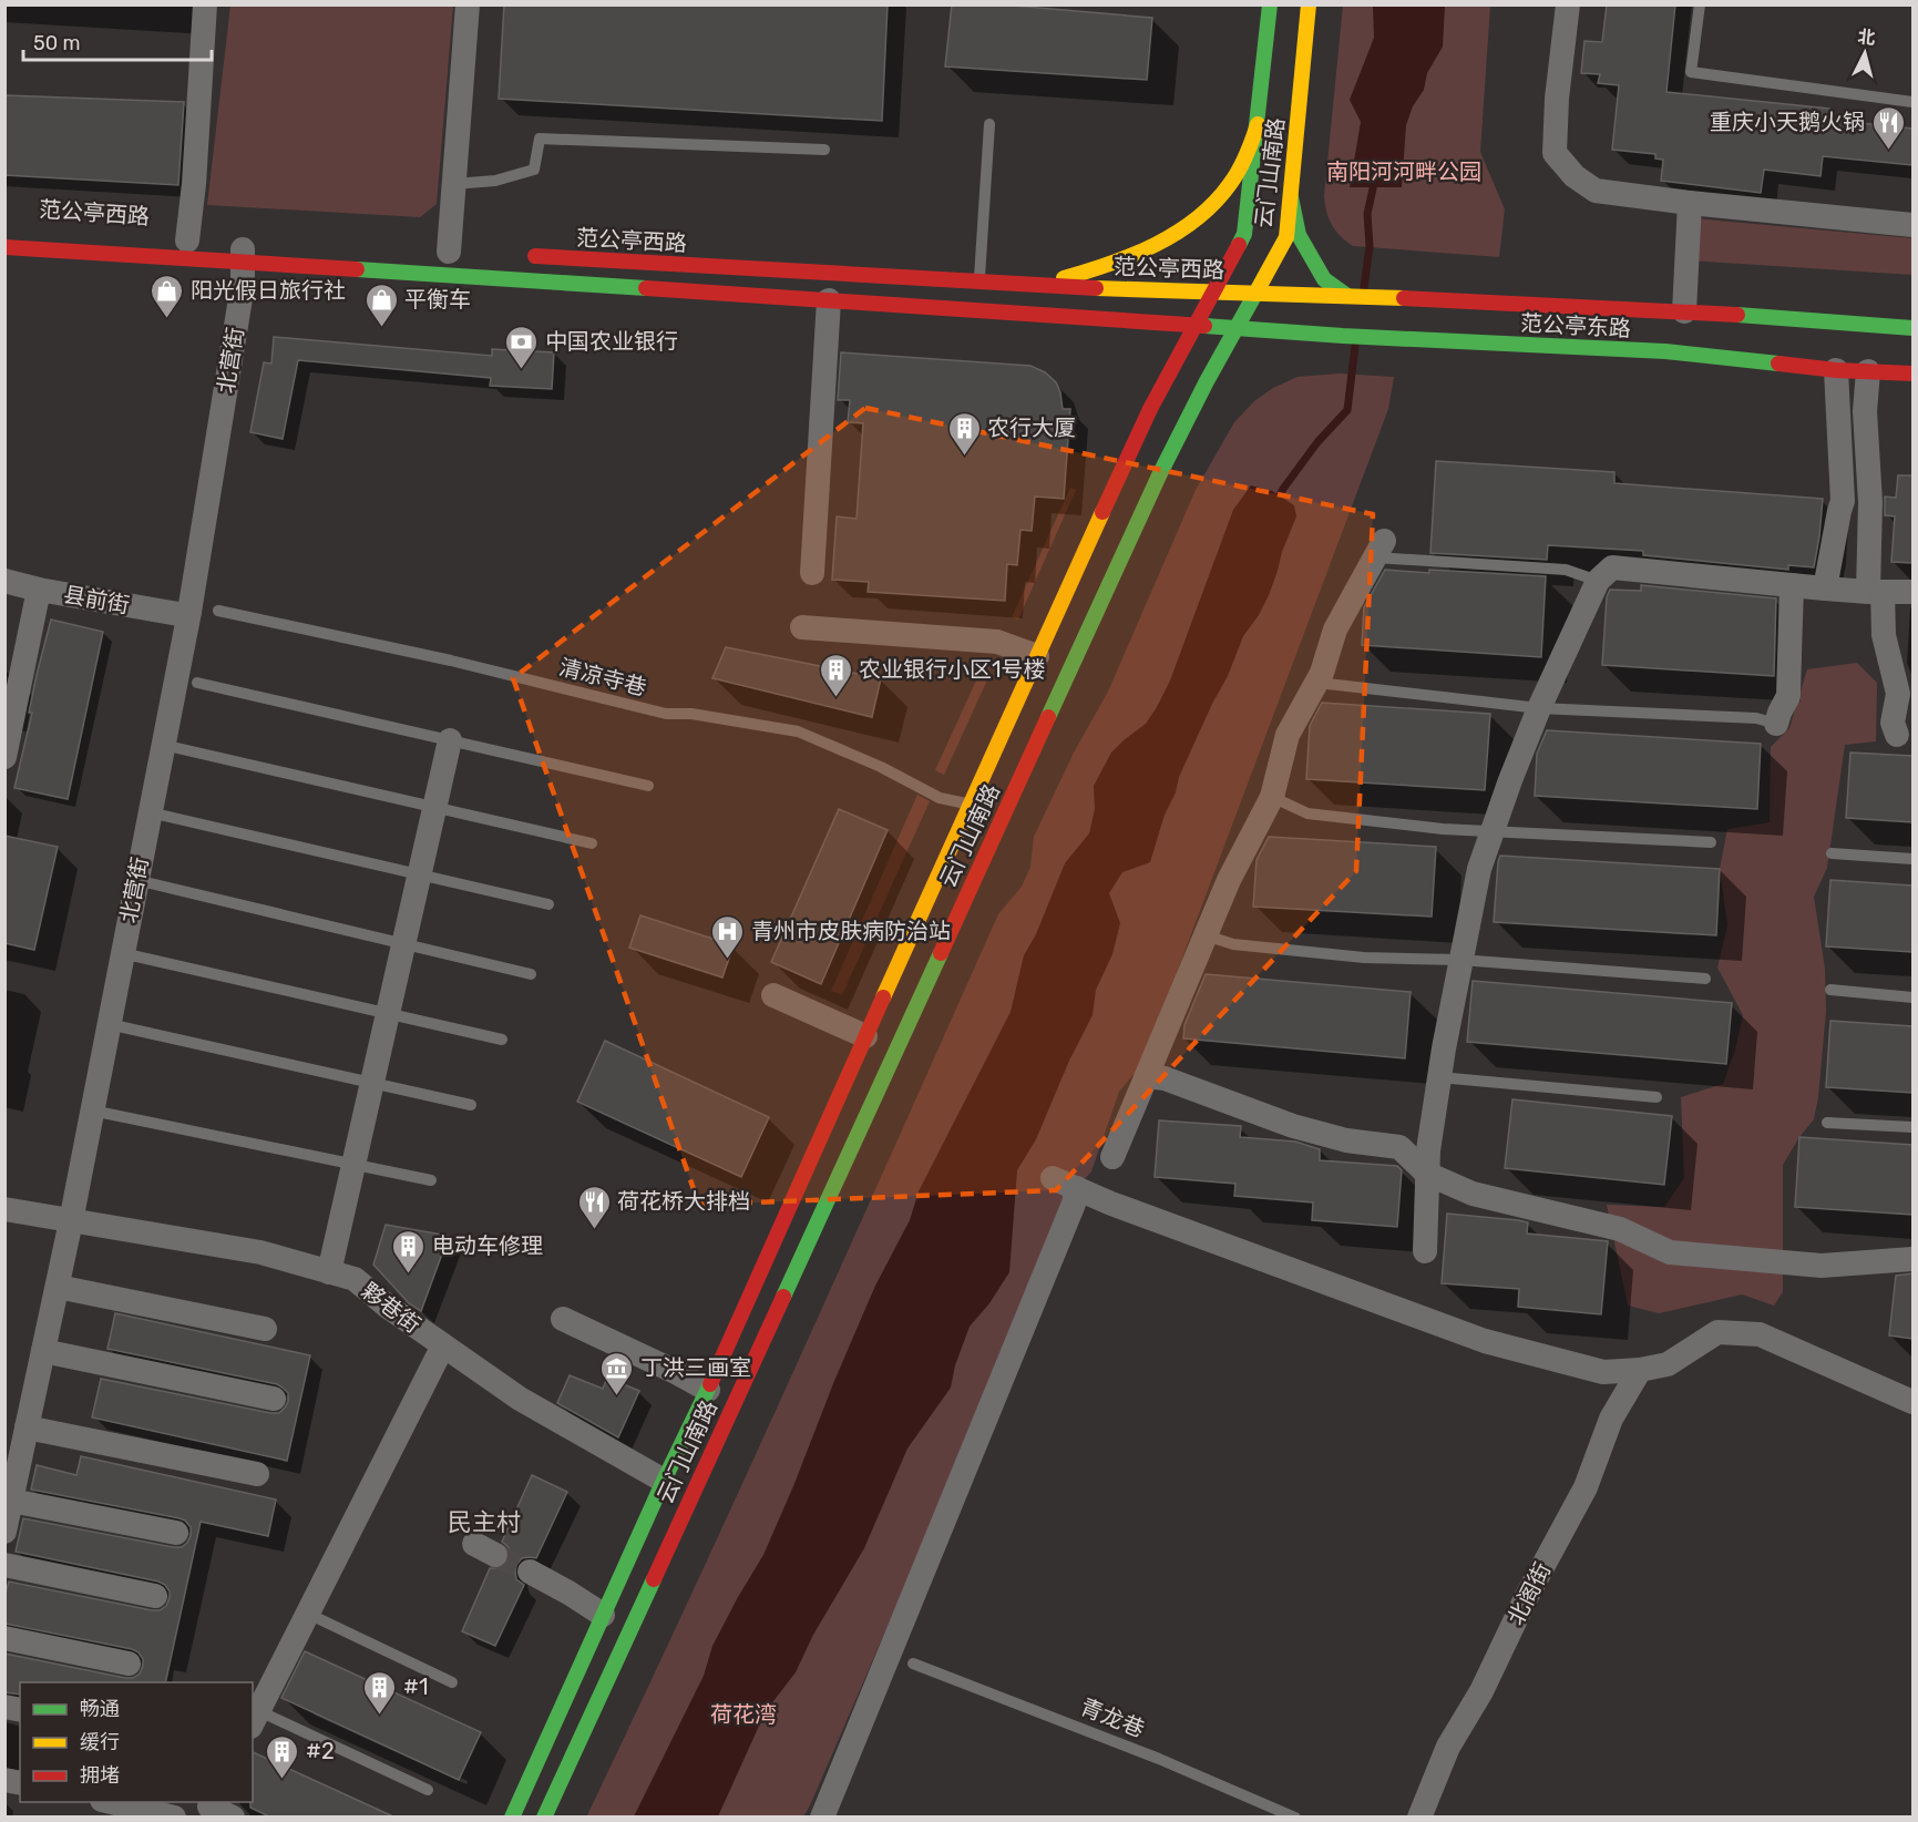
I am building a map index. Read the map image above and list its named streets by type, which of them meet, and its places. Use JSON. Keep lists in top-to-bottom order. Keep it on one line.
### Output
{"streets":{"main road":["云门山南路","范公亭西路","范公亭东路"],"street":["北营街","县前街","夥巷街","北阁街"],"lane":["清凉寺巷","青龙巷"]},"crossings":[["云门山南路","范公亭西路"],["云门山南路","范公亭东路"],["云门山南路","清凉寺巷"],["云门山南路","夥巷街"],["范公亭西路","范公亭东路"],["范公亭西路","北营街"],["北营街","县前街"],["北营街","夥巷街"]],"districts":["民主村"],"parks":["南阳河河畔公园","荷花湾"],"places":{"restaurant":["重庆小天鹅火锅","荷花桥大排档"],"shop":["阳光假日旅行社","平衡车"],"bank":["中国农业银行"],"building":["农行大厦","农业银行小区1号楼","电动车修理","#1","#2"],"hospital":["青州市皮肤病防治站"],"museum":["丁洪三画室"]},"legend":["畅通","缓行","拥堵"],"scale_bar":"50 m","north":"top"}
